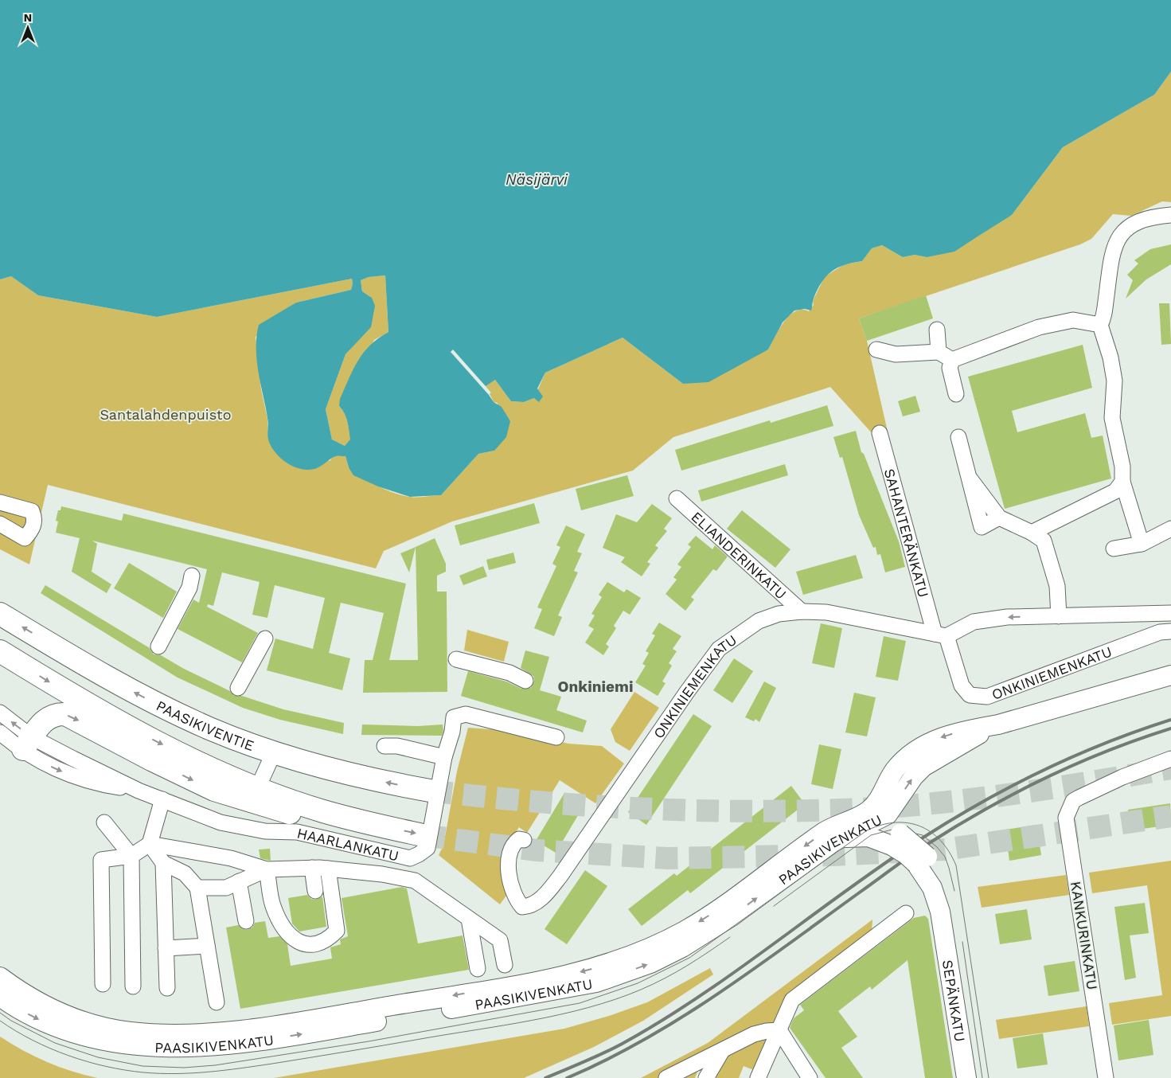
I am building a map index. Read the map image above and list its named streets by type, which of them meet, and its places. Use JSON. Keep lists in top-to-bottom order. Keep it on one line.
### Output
{"streets":{"highway":["PAASIKIVENTIE"],"main road":["PAASIKIVENKATU","SEPÄNKATU"],"street":["SAHANTERÄNKATU","ELIANDERINKATU","ONKINIEMENKATU","HAARLANKATU","KANKURINKATU"]},"crossings":[["SAHANTERÄNKATU","ONKINIEMENKATU"],["ELIANDERINKATU","ONKINIEMENKATU"],["PAASIKIVENKATU","SEPÄNKATU"]],"districts":["Onkiniemi"],"water":["Näsijärvi"],"parks":["Santalahdenpuisto"],"north":"top"}
